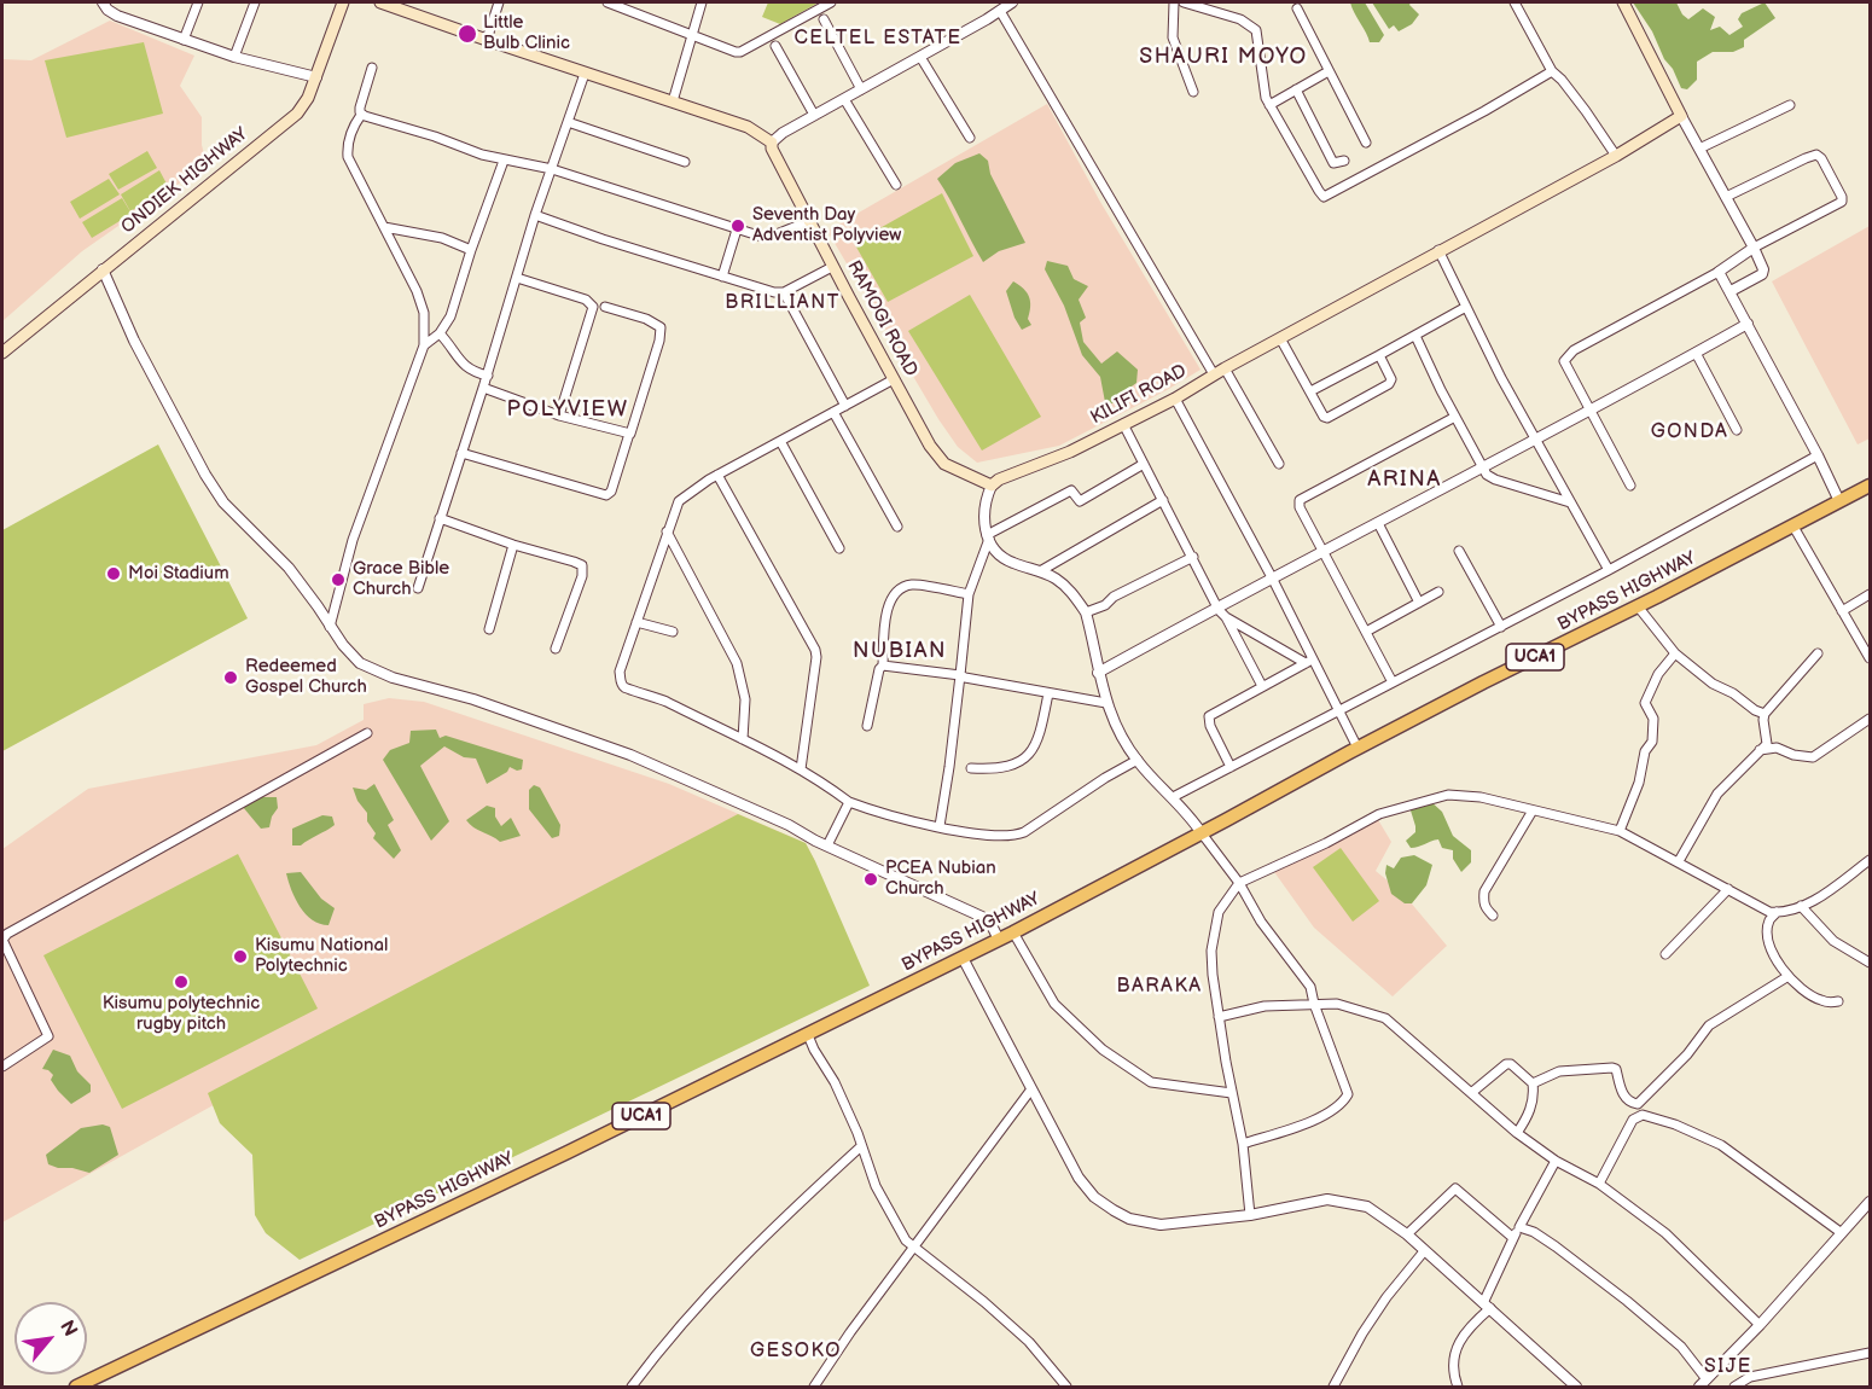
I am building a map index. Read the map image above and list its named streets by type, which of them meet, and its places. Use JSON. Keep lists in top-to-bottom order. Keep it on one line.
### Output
{"streets":{"main road":["ONDIEK HIGHWAY","RAMOGI ROAD","KILIFI ROAD","BYPASS HIGHWAY","UCA1"]},"crossings":[["RAMOGI ROAD","KILIFI ROAD"]],"districts":["CELTEL ESTATE","SHAURI MOYO","BRILLIANT","POLYVIEW","GONDA","ARINA","NUBIAN","BARAKA","GESOKO","SIJE"],"places":["Little Bulb Clinic","Seventh Day Adventist Polyview","Moi Stadium","Grace Bible Church","Redeemed Gospel Church","PCEA Nubian Church","Kisumu National Polytechnic","Kisumu polytechnic rugby pitch"],"north":"top right"}
